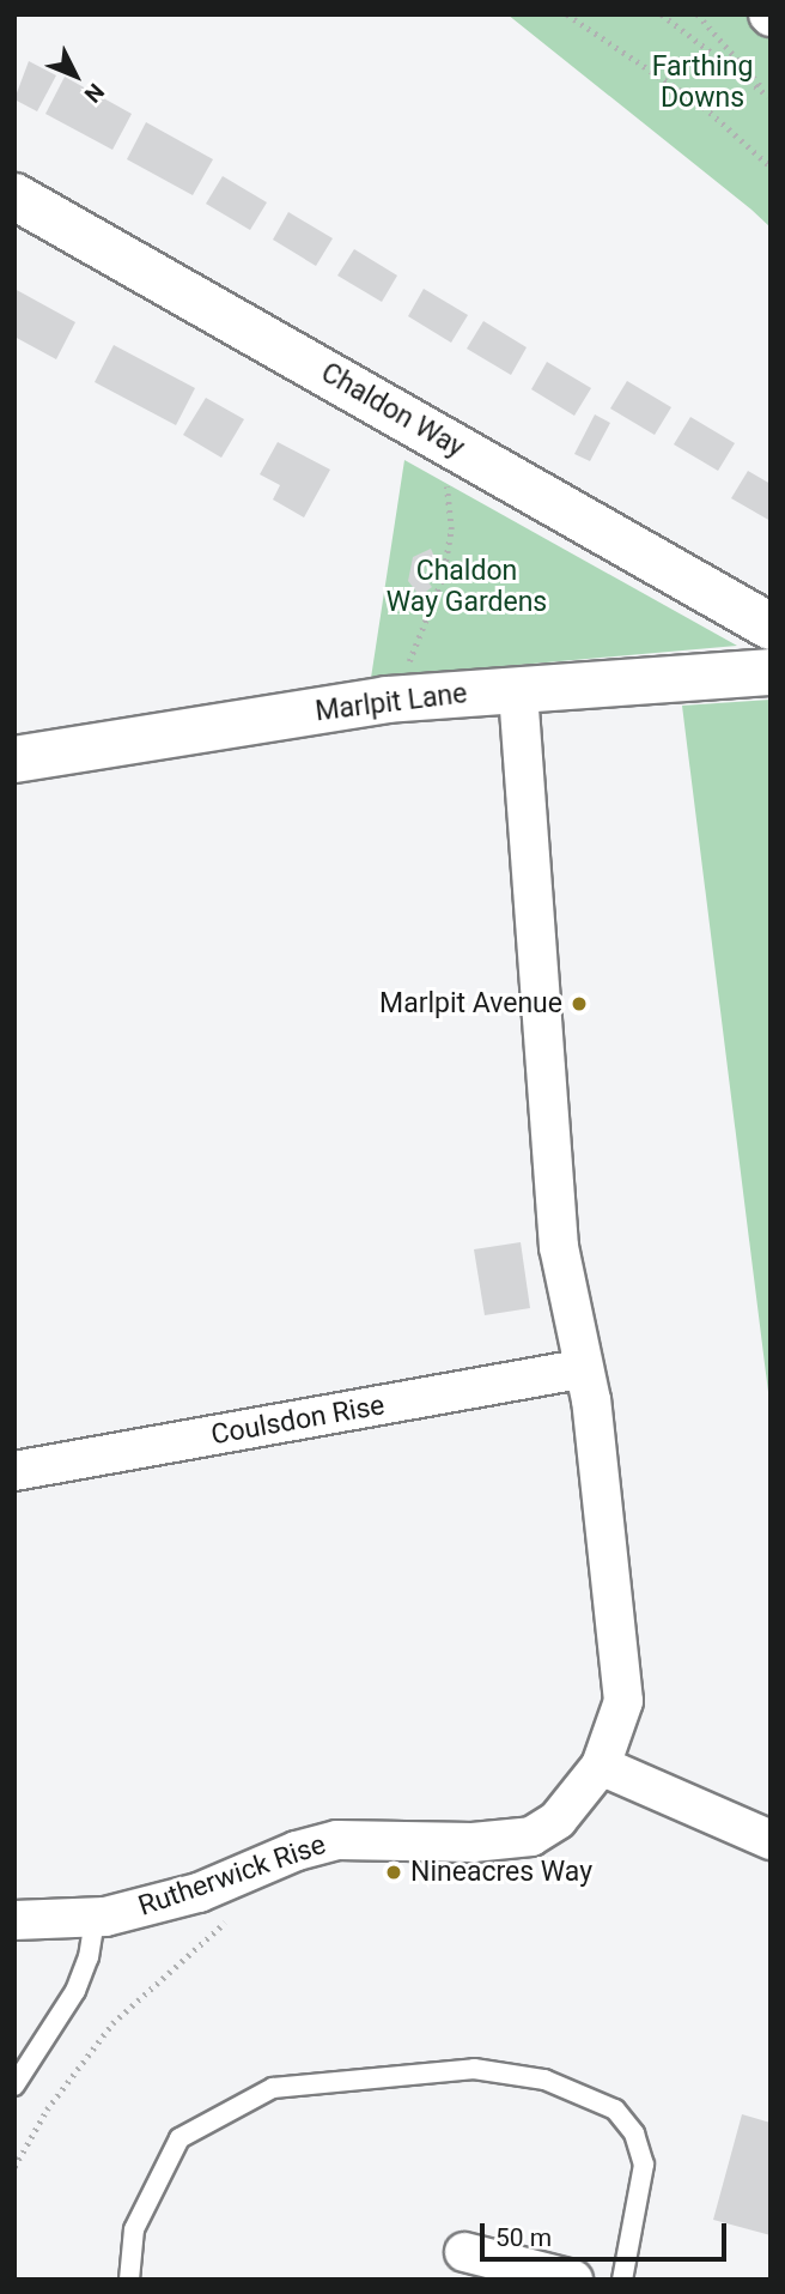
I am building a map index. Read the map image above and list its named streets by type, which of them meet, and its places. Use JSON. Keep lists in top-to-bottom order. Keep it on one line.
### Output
{"streets":{"street":["Chaldon Way","Marlpit Lane","Coulsdon Rise","Rutherwick Rise"]},"crossings":[["Coulsdon Rise","Rutherwick Rise"]],"parks":["Farthing Downs","Chaldon Way Gardens"],"places":["Marlpit Avenue","Nineacres Way"],"scale_bar":"50 m","north":"bottom right"}
